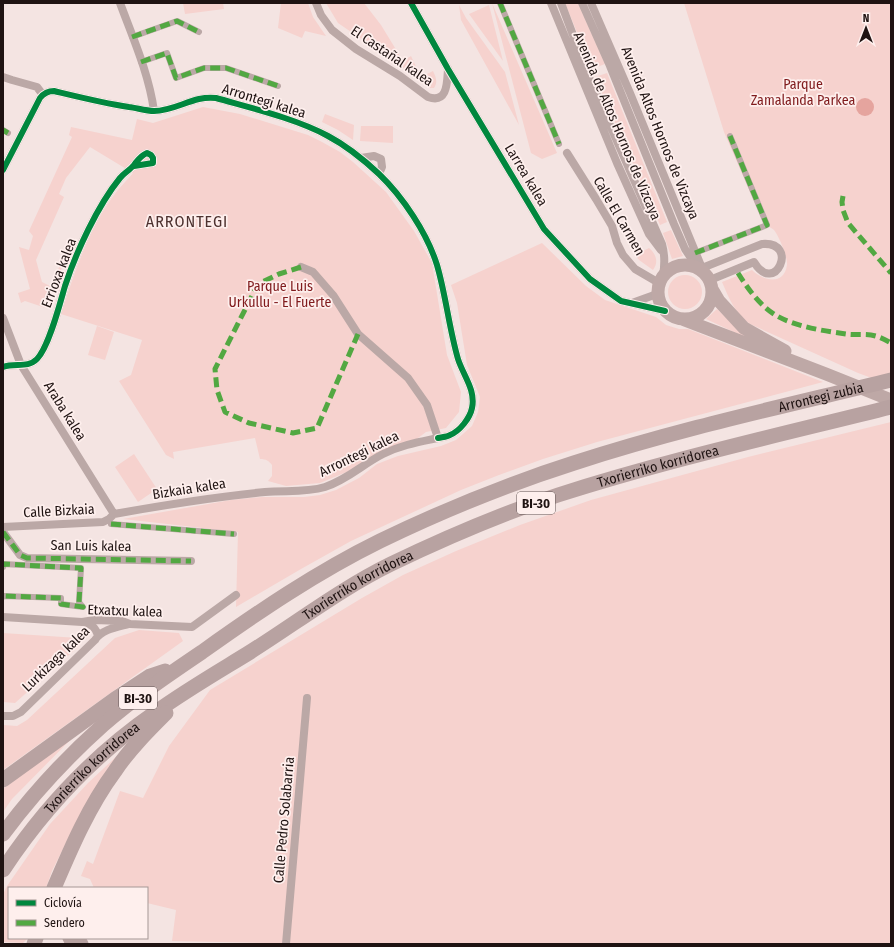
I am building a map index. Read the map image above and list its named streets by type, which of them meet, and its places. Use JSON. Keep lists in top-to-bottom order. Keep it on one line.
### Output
{"streets":{"highway":["Arrontegi zubia","Txorierriko korridorea","BI-30"],"street":["El Castañal kalea","Arrontegi kalea","Avenida de Altos Hornos de Vizcaya","Avenida Altos Hornos de Vizcaya","Larrea kalea","Calle El Carmen","Errioxa kalea","Araba kalea","Bizkaia kalea","Calle Bizkaia","San Luis kalea","Etxatxu kalea","Lurkizaga kalea","Calle Pedro Solabarria"]},"crossings":[["El Castañal kalea","Larrea kalea"],["Arrontegi kalea","Bizkaia kalea"],["Avenida de Altos Hornos de Vizcaya","Avenida Altos Hornos de Vizcaya"],["Avenida de Altos Hornos de Vizcaya","Larrea kalea"],["Avenida de Altos Hornos de Vizcaya","Calle El Carmen"],["Avenida Altos Hornos de Vizcaya","Larrea kalea"],["Avenida Altos Hornos de Vizcaya","Calle El Carmen"],["Larrea kalea","Calle El Carmen"],["Errioxa kalea","Araba kalea"],["Arrontegi zubia","Txorierriko korridorea"],["Araba kalea","Bizkaia kalea"],["Araba kalea","Calle Bizkaia"],["Bizkaia kalea","Calle Bizkaia"],["Etxatxu kalea","Lurkizaga kalea"]],"districts":["ARRONTEGI"],"parks":["Parque Zamalanda Parkea","Parque Luis Urkullu - El Fuerte"],"legend":["Ciclovía","Sendero"],"north":"top"}
